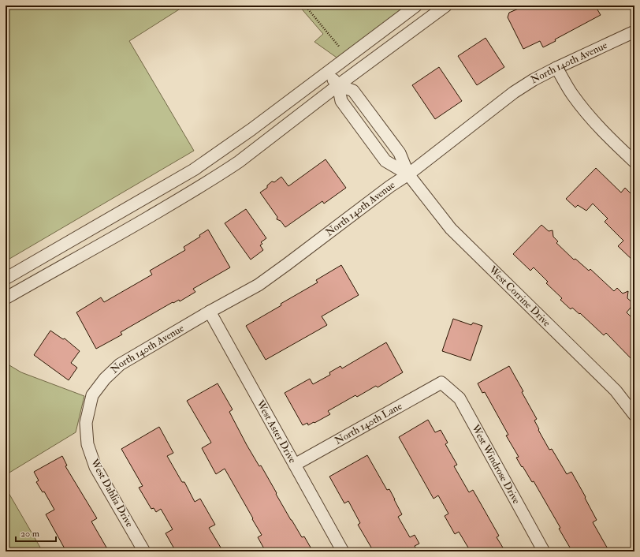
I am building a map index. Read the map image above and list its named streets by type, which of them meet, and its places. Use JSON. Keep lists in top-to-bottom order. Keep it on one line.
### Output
{"streets":{"street":["North 140th Avenue","West Corrine Drive","North 140th Lane","West Aster Drive","West Windrose Drive","West Dahlia Drive"]},"crossings":[["North 140th Avenue","West Corrine Drive"],["North 140th Avenue","West Aster Drive"],["North 140th Avenue","West Dahlia Drive"],["North 140th Lane","West Aster Drive"],["North 140th Lane","West Windrose Drive"]],"scale_bar":"20 m"}
